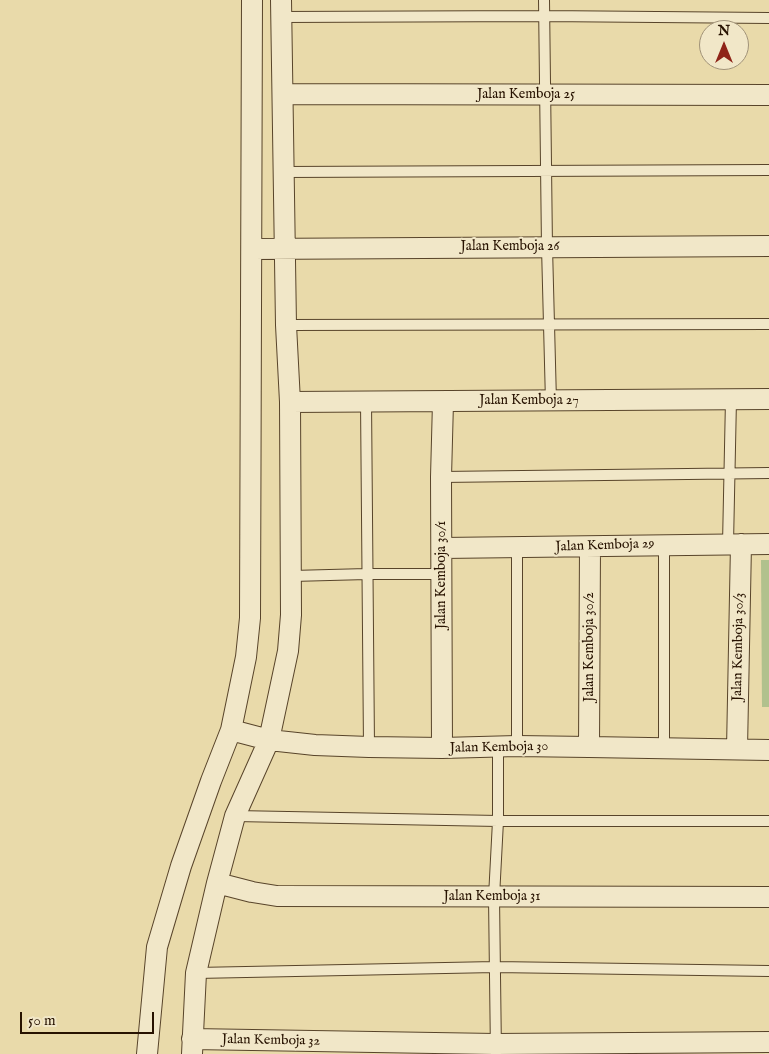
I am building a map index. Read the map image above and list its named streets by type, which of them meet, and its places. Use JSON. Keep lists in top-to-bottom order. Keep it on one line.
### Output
{"streets":{"street":["Jalan Kemboja 25","Jalan Kemboja 26","Jalan Kemboja 27","Jalan Kemboja 29","Jalan Kemboja 30/1","Jalan Kemboja 30/2","Jalan Kemboja 30/3","Jalan Kemboja 30","Jalan Kemboja 31","Jalan Kemboja 32"]},"crossings":[["Jalan Kemboja 27","Jalan Kemboja 30/1"],["Jalan Kemboja 29","Jalan Kemboja 30/1"],["Jalan Kemboja 29","Jalan Kemboja 30/2"],["Jalan Kemboja 29","Jalan Kemboja 30/3"],["Jalan Kemboja 30/1","Jalan Kemboja 30"],["Jalan Kemboja 30/2","Jalan Kemboja 30"],["Jalan Kemboja 30/3","Jalan Kemboja 30"]],"scale_bar":"50 m","north":"top"}
